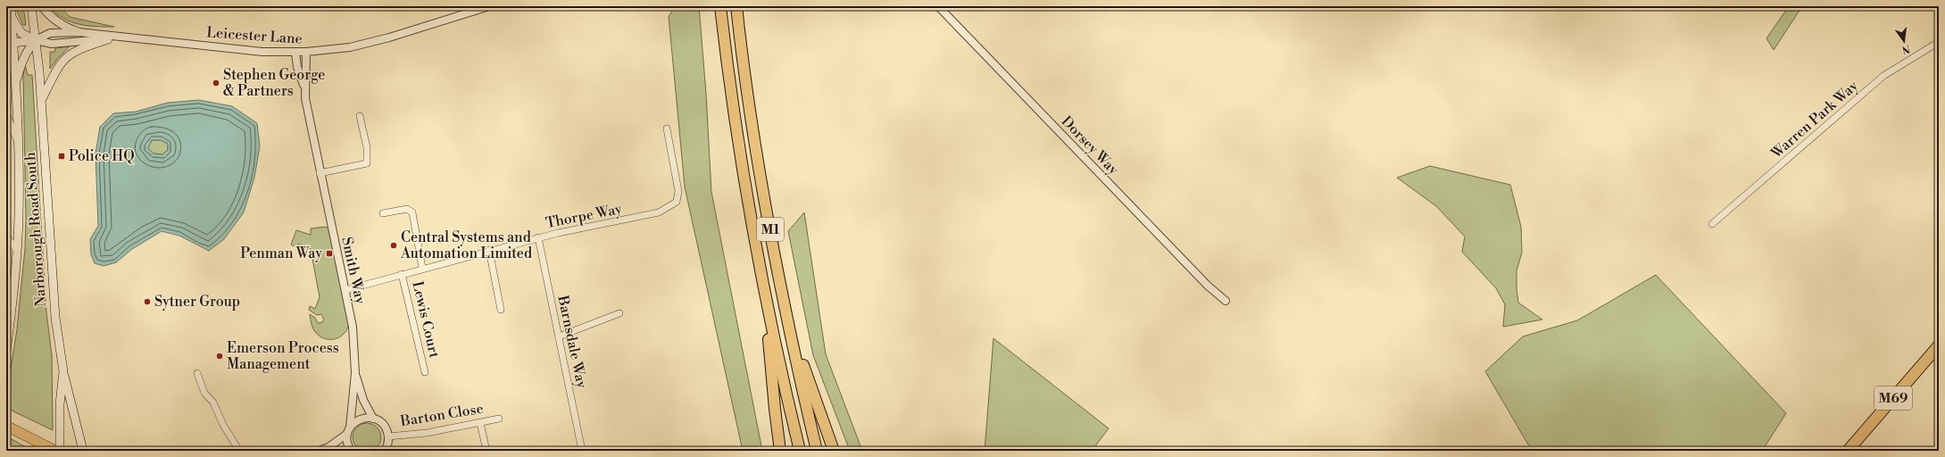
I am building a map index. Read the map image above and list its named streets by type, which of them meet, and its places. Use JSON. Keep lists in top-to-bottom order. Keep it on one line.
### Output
{"streets":{"highway":["M1","M69"],"main road":["Narborough Road South"],"street":["Leicester Lane","Warren Park Way","Dorsey Way","Thorpe Way","Smith Way","Lewis Court","Barnsdale Way","Barton Close"]},"crossings":[["Leicester Lane","Narborough Road South"],["Thorpe Way","Smith Way"],["Thorpe Way","Lewis Court"],["Thorpe Way","Barnsdale Way"],["Smith Way","Barton Close"]],"places":{"other":["Stephen George & Partners","Central Systems and Automation Limited","Sytner Group","Emerson Process Management"],"transit":["Police HQ","Penman Way"]},"north":"bottom"}
